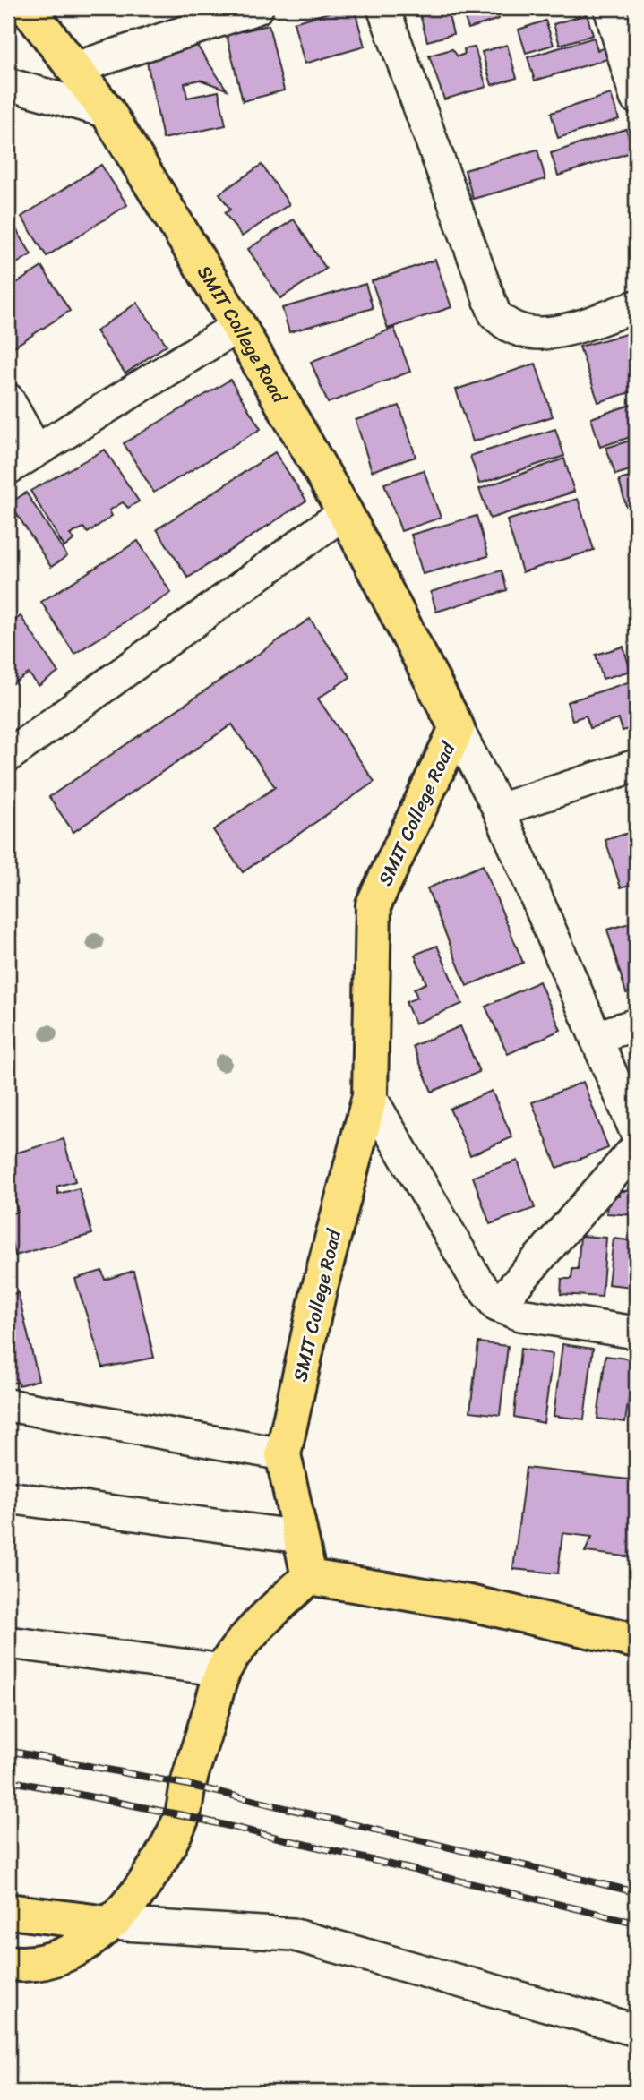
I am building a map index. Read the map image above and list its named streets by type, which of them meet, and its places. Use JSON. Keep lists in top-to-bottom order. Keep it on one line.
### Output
{"streets":{"main road":["SMIT College Road"]}}
